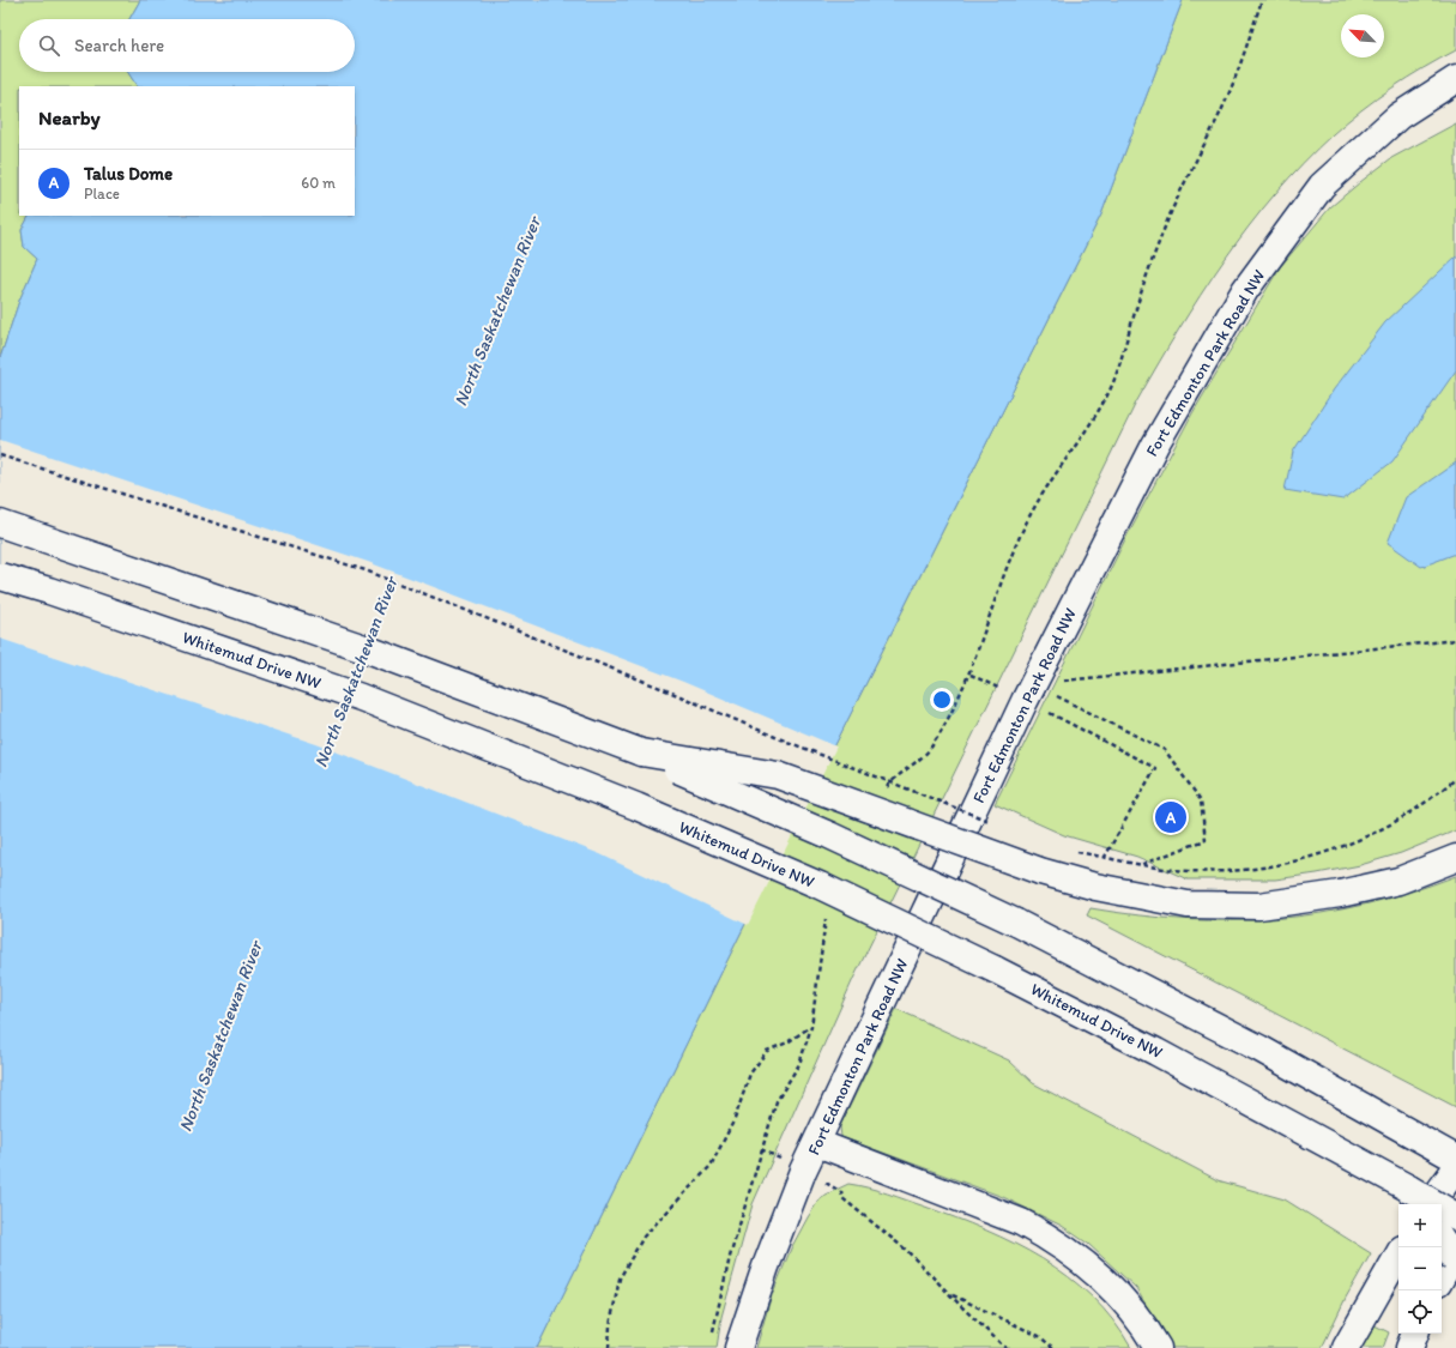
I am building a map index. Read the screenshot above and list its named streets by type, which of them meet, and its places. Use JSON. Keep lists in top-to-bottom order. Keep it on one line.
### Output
{"streets":{"main road":["Fort Edmonton Park Road NW","Whitemud Drive NW"]},"water":["North Saskatchewan River"],"north":"top left","page":{"search":"Search here","heading":"Nearby","list":[{"mark":"A","name":"Talus Dome","note":"Place","value":"60 m"}],"pins":"A","map_buttons":["+","−"]}}
